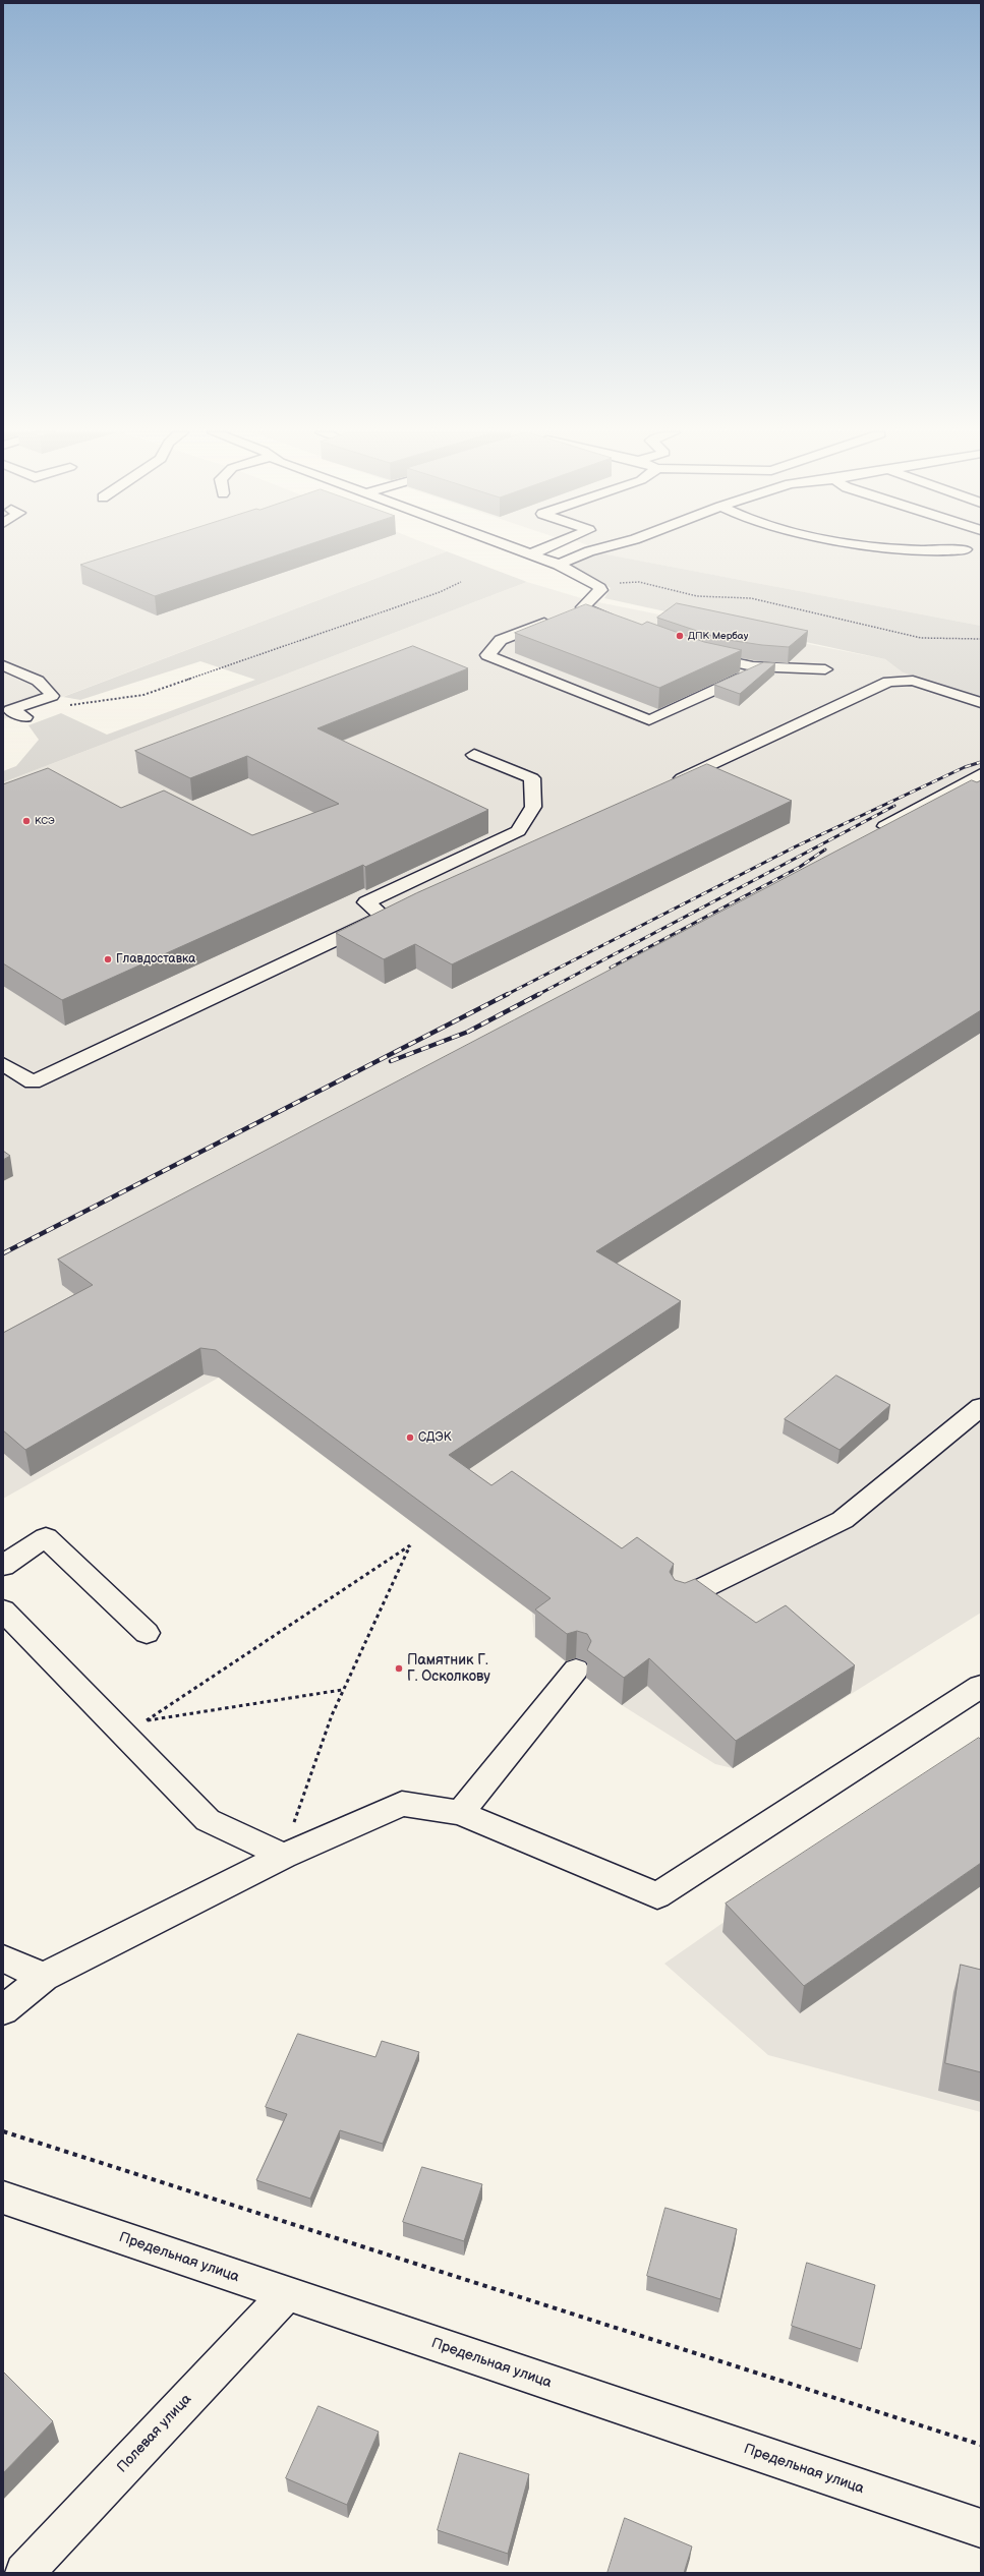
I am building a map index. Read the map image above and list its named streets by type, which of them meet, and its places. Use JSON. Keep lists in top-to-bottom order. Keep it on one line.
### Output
{"streets":{"street":["Предельная улица","Полевая улица"]},"crossings":[["Предельная улица","Полевая улица"]],"places":["ДПК Мербау","КСЭ","Главдоставка","СДЭК","Памятник Г. Г. Осколкову"]}
